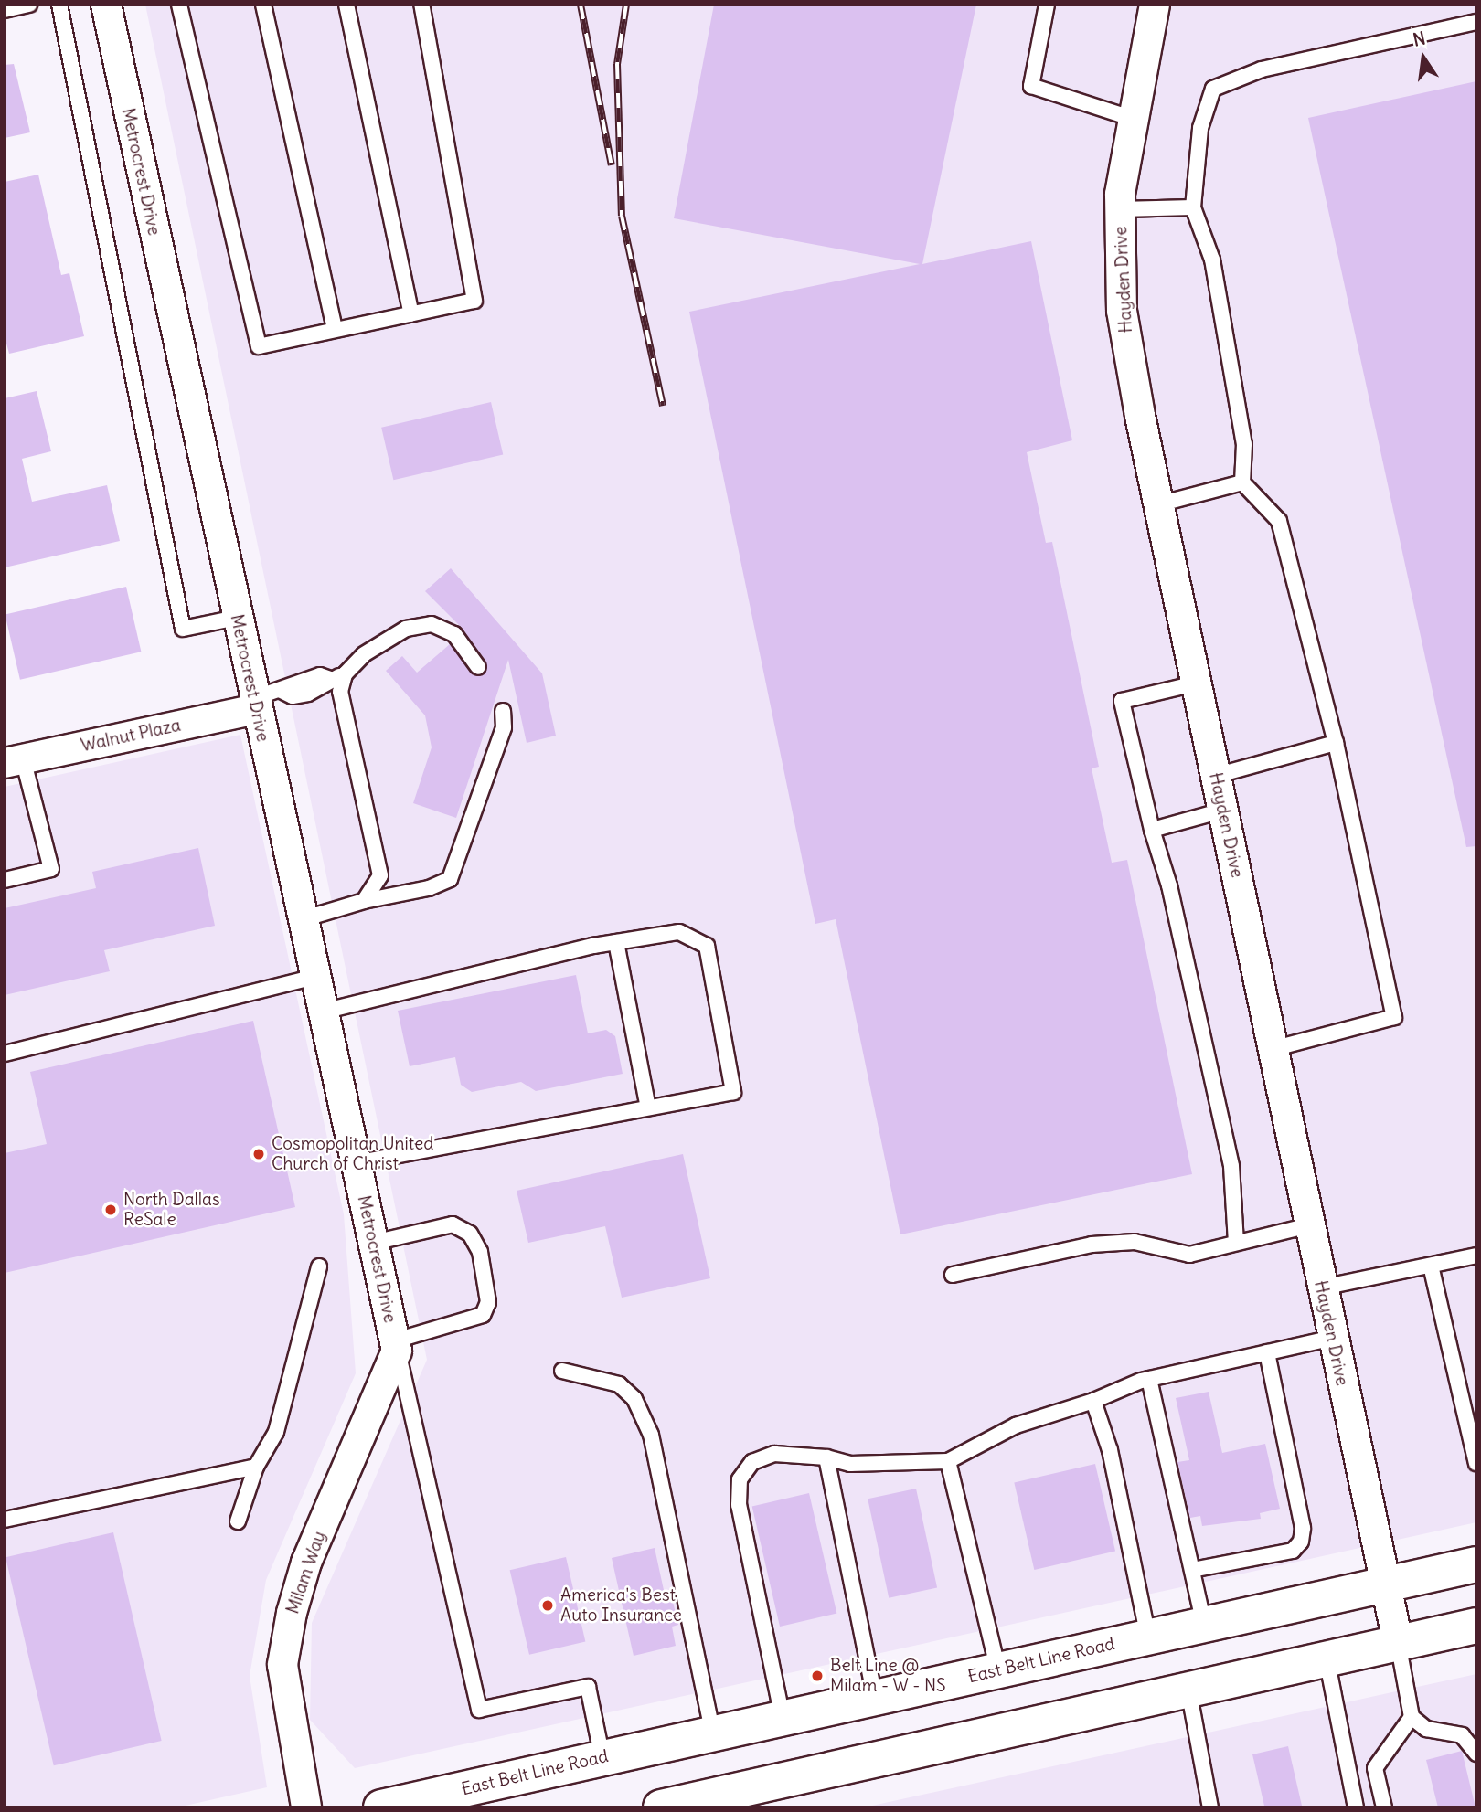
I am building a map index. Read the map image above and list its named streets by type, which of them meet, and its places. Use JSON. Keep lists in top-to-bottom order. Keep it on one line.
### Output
{"streets":{"main road":["East Belt Line Road"],"street":["Metrocrest Drive","Hayden Drive","Walnut Plaza","Milam Way"]},"crossings":[["Metrocrest Drive","Walnut Plaza"],["Metrocrest Drive","Milam Way"],["Hayden Drive","East Belt Line Road"]],"places":["Cosmopolitan United Church of Christ","North Dallas ReSale","America's Best Auto Insurance","Belt Line @ Milam - W - NS"],"north":"top"}
